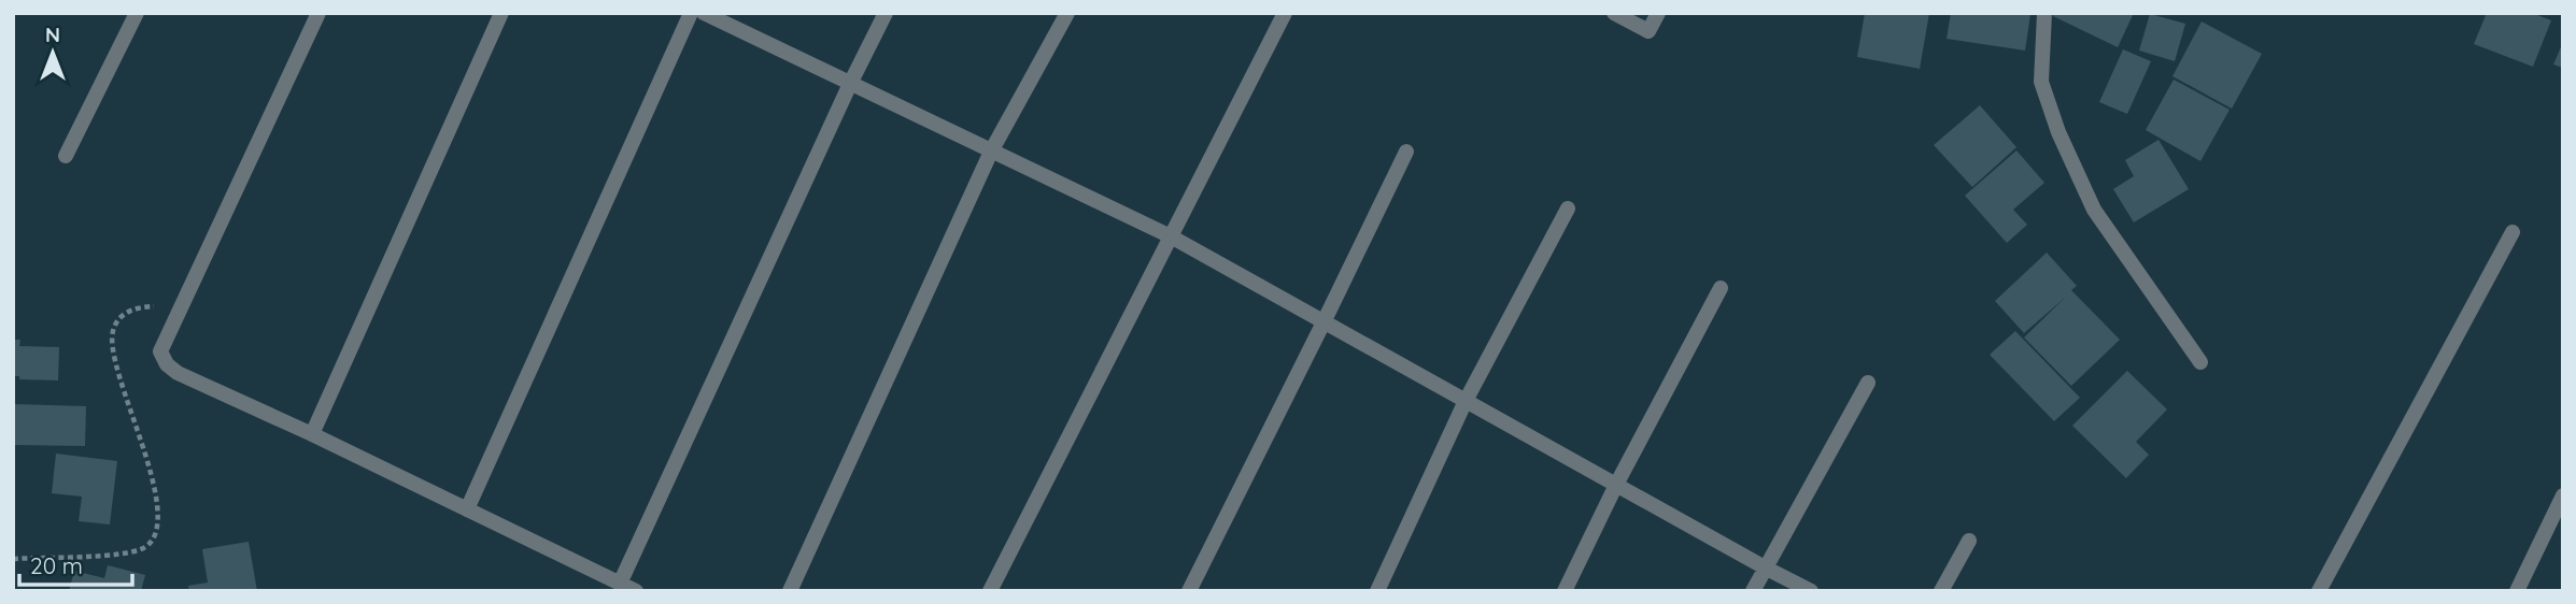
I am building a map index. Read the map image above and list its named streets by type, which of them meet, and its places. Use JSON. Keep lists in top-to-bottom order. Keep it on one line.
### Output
{"scale_bar":"20 m","north":"top"}
